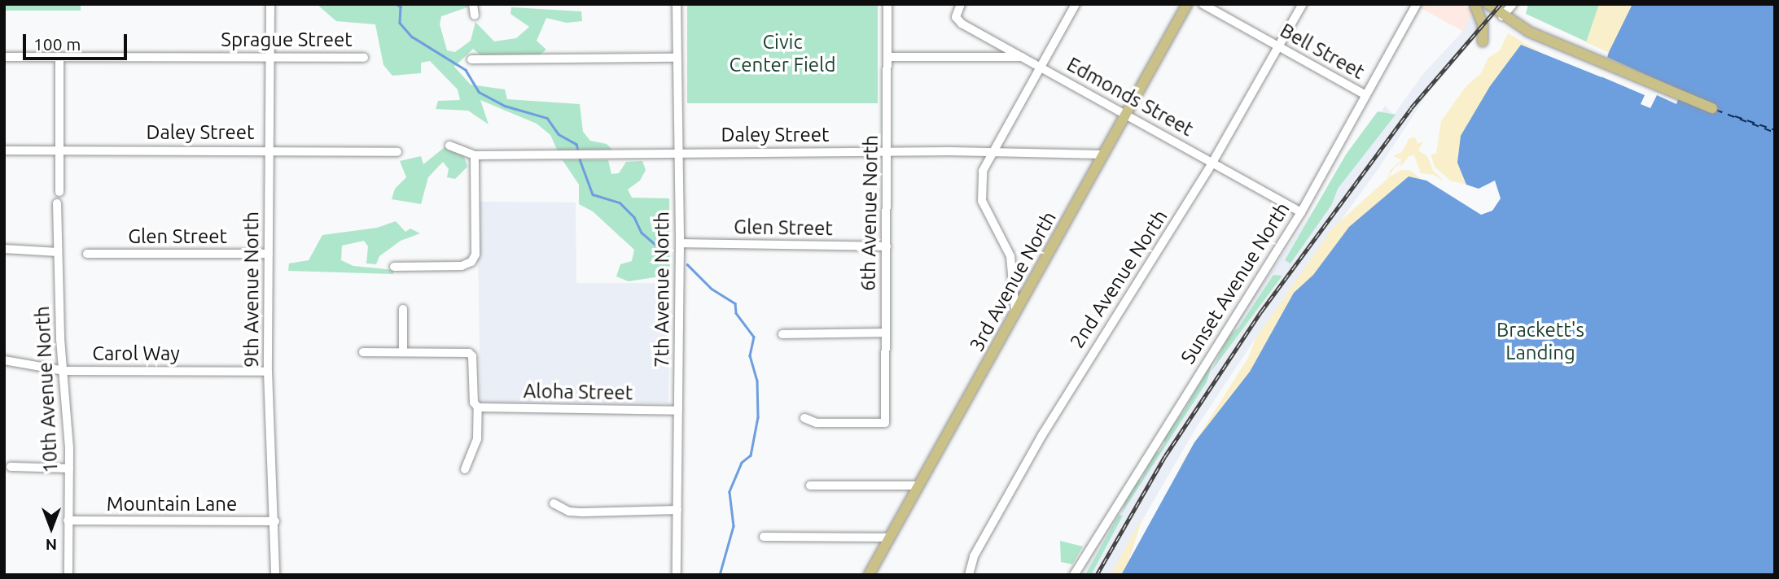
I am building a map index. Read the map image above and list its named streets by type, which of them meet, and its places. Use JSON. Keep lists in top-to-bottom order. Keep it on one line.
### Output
{"streets":{"main road":["3rd Avenue North"],"street":["Sprague Street","Bell Street","Edmonds Street","Daley Street","6th Avenue North","Glen Street","2nd Avenue North","Sunset Avenue North","9th Avenue North","7th Avenue North","Carol Way","10th Avenue North","Aloha Street","Mountain Lane"]},"crossings":[["Sprague Street","9th Avenue North"],["Bell Street","2nd Avenue North"],["Bell Street","Sunset Avenue North"],["Edmonds Street","2nd Avenue North"],["Edmonds Street","3rd Avenue North"],["Edmonds Street","Sunset Avenue North"],["Daley Street","6th Avenue North"],["Daley Street","3rd Avenue North"],["Daley Street","9th Avenue North"],["Daley Street","7th Avenue North"],["6th Avenue North","Glen Street"],["Glen Street","9th Avenue North"],["Glen Street","7th Avenue North"],["9th Avenue North","Carol Way"],["9th Avenue North","Mountain Lane"],["7th Avenue North","Aloha Street"],["Carol Way","10th Avenue North"],["10th Avenue North","Mountain Lane"]],"parks":["Civic Center Field","Brackett's Landing"],"scale_bar":"100 m","north":"bottom"}
